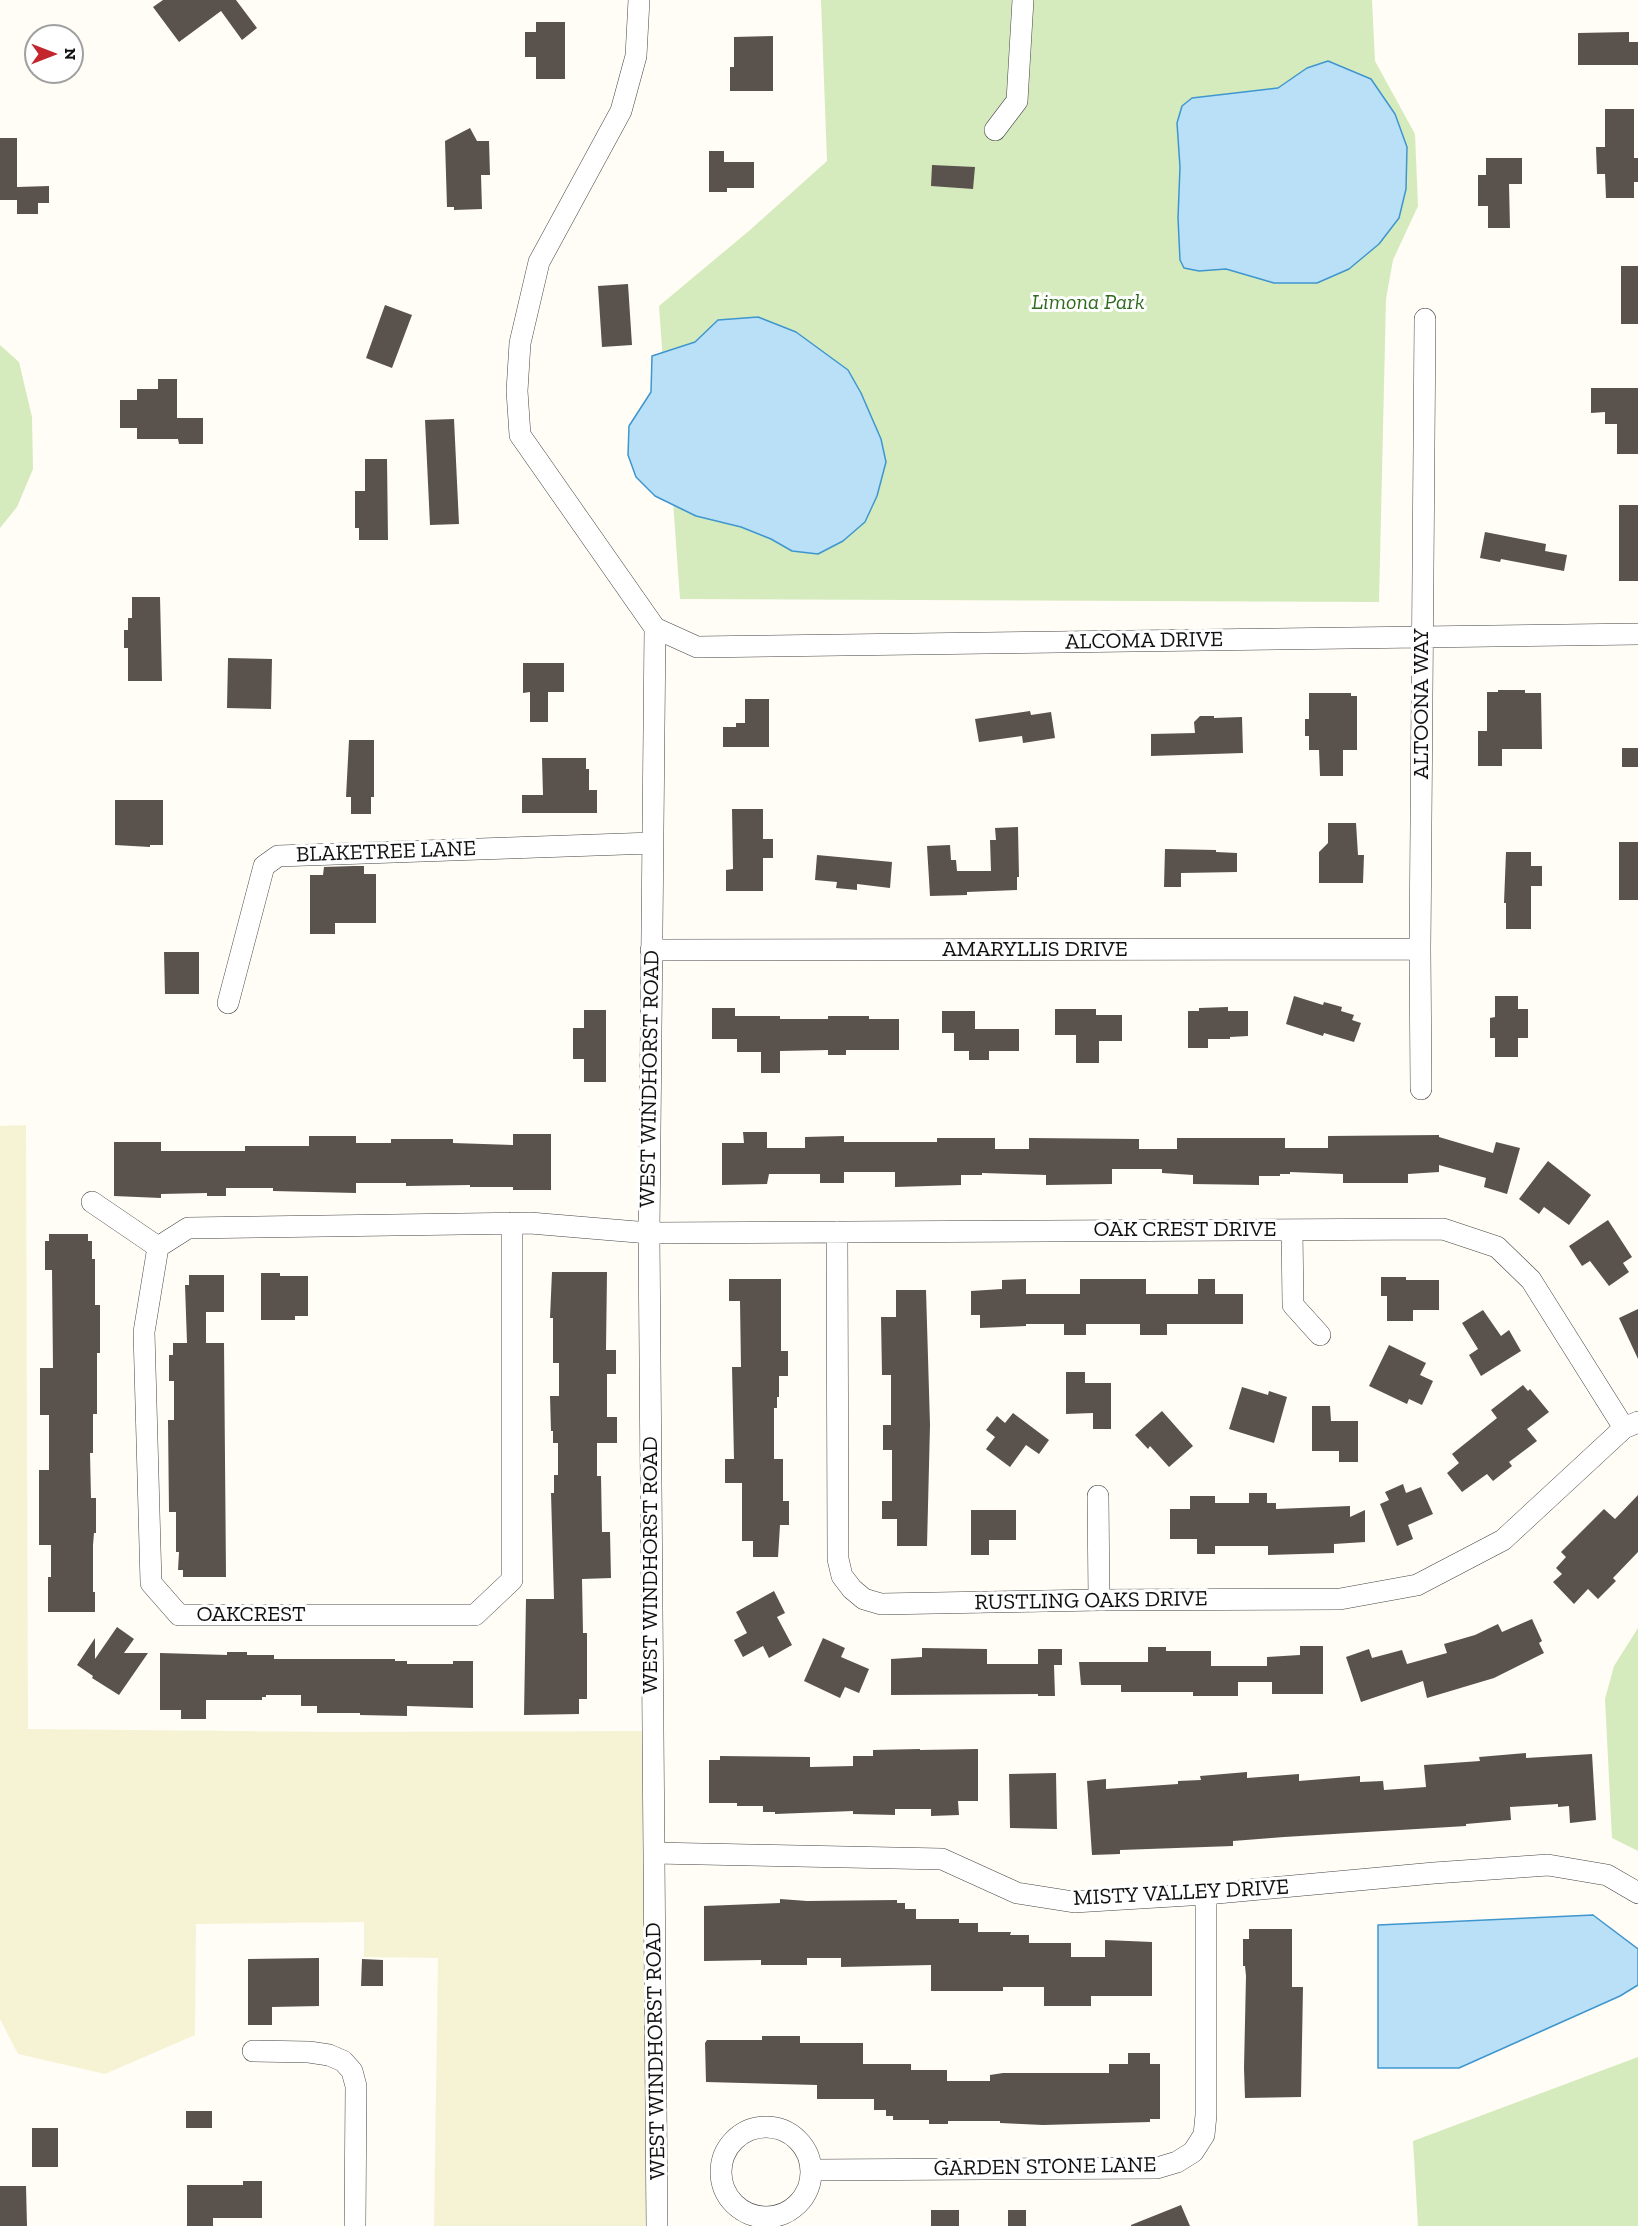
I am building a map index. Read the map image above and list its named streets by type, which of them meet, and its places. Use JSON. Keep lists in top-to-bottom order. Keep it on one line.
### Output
{"streets":{"street":["ALCOMA DRIVE","ALTOONA WAY","BLAKETREE LANE","AMARYLLIS DRIVE","WEST WINDHORST ROAD","OAK CREST DRIVE","RUSTLING OAKS DRIVE","OAKCREST","MISTY VALLEY DRIVE","GARDEN STONE LANE"]},"crossings":[["ALCOMA DRIVE","ALTOONA WAY"],["ALCOMA DRIVE","WEST WINDHORST ROAD"],["ALTOONA WAY","AMARYLLIS DRIVE"],["BLAKETREE LANE","WEST WINDHORST ROAD"],["AMARYLLIS DRIVE","WEST WINDHORST ROAD"],["WEST WINDHORST ROAD","OAK CREST DRIVE"],["WEST WINDHORST ROAD","MISTY VALLEY DRIVE"],["OAK CREST DRIVE","RUSTLING OAKS DRIVE"],["MISTY VALLEY DRIVE","GARDEN STONE LANE"]],"parks":["Limona Park"],"north":"right"}
